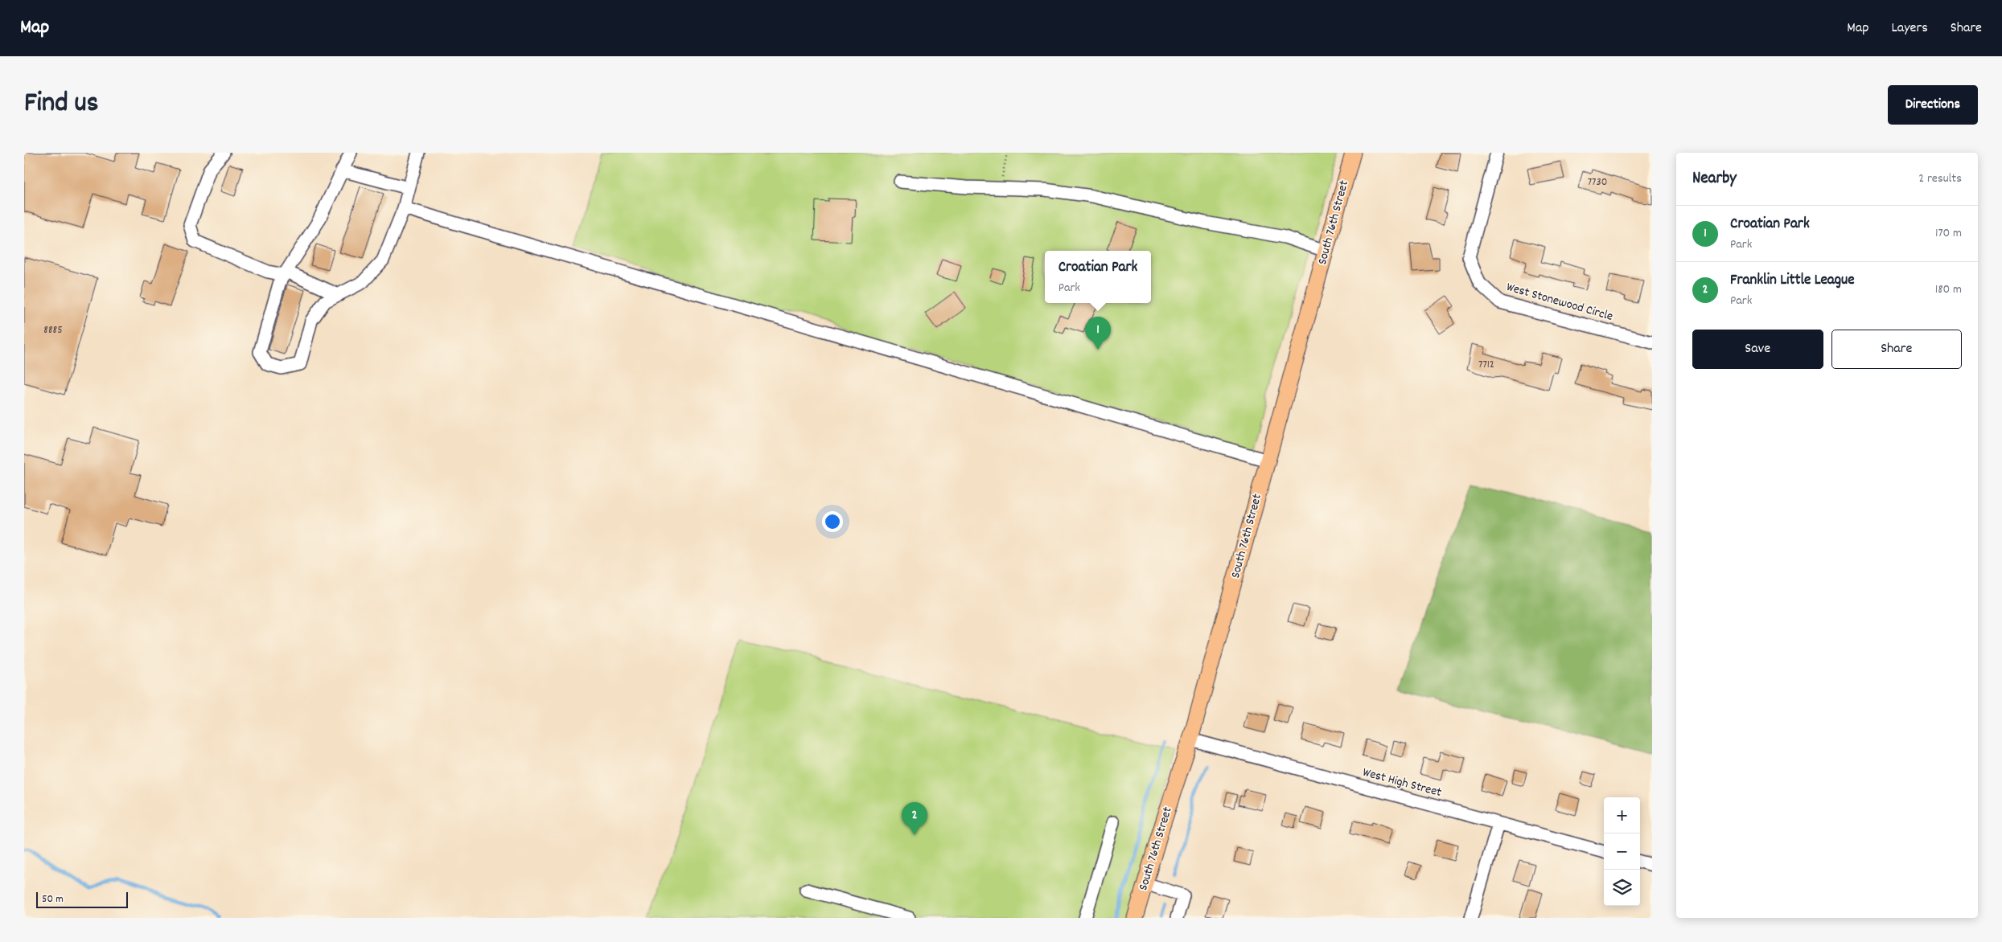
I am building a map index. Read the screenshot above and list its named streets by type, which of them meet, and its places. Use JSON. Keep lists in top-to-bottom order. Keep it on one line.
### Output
{"streets":{"main road":["South 76th Street"],"street":["West Stonewood Circle","West High Street"]},"crossings":[["South 76th Street","West High Street"]],"house_numbers":["7730","8885","7712"],"scale_bar":"50 m","page":{"header":"Map","nav":["Map","Layers","Share"],"title":"Find us","buttons":["Directions",["Save","Share"]],"heading":["Nearby","2 results"],"list":[{"mark":"1","name":"Croatian Park","note":"Park","value":"170 m"},{"mark":"2","name":"Franklin Little League","note":"Park","value":"180 m"}],"popup":["Croatian Park","Park"],"pins":["1","2"],"map_buttons":["+","−"],"scale":"50 m"}}
